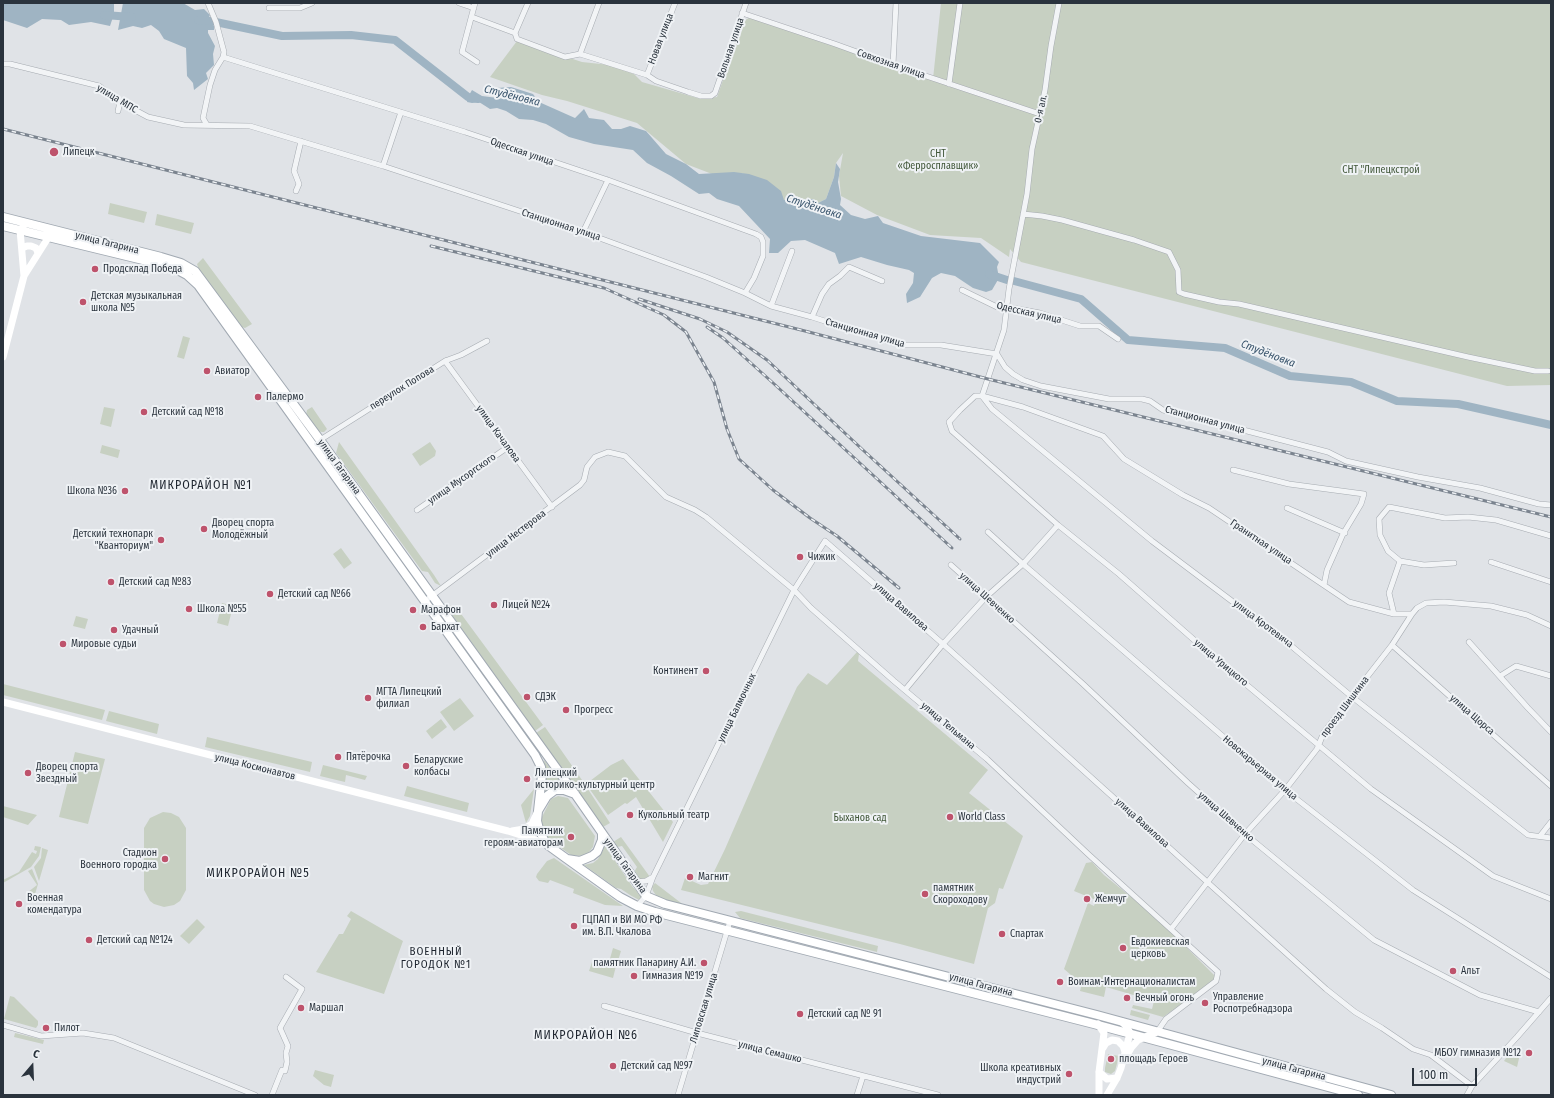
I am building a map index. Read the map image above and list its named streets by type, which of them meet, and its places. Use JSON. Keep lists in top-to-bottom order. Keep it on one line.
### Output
{"streets":{"main road":["улица Гагарина","улица Космонавтов"],"street":["Новая улица","Вольная улица","Совхозная улица","улица МПС","0-я ал.","Одесская улица","Станционная улица","переулок Попова","улица Качалова","улица Мусоргского","улица Нестерова","Гранитная улица","улица Шевченко","улица Вавилова","улица Кротевича","улица Урицкого","проезд Шишкина","улица Балмочных","улица Щорса","улица Тельмана","Новокарьерная улица","Липовская улица","улица Семашко"]},"crossings":[["Новая улица","Вольная улица"],["Вольная улица","Совхозная улица"],["Совхозная улица","0-я ал."],["улица МПС","Станционная улица"],["0-я ал.","Одесская улица"],["0-я ал.","Станционная улица"],["0-я ал.","Гранитная улица"],["0-я ал.","улица Кротевича"],["0-я ал.","улица Урицкого"],["Одесская улица","Станционная улица"],["улица Гагарина","переулок Попова"],["улица Гагарина","улица Нестерова"],["улица Гагарина","улица Балмочных"],["улица Гагарина","улица Тельмана"],["улица Гагарина","улица Космонавтов"],["улица Гагарина","Липовская улица"],["переулок Попова","улица Качалова"],["улица Качалова","улица Мусоргского"],["улица Качалова","улица Нестерова"],["улица Нестерова","улица Тельмана"],["Гранитная улица","улица Кротевича"],["Гранитная улица","улица Урицкого"],["Гранитная улица","проезд Шишкина"],["улица Шевченко","проезд Шишкина"],["улица Вавилова","проезд Шишкина"],["улица Вавилова","улица Балмочных"],["улица Кротевича","улица Урицкого"],["улица Кротевича","проезд Шишкина"],["улица Урицкого","проезд Шишкина"],["проезд Шишкина","улица Щорса"],["проезд Шишкина","улица Тельмана"],["проезд Шишкина","Новокарьерная улица"],["улица Балмочных","улица Тельмана"],["Липовская улица","улица Семашко"]],"districts":["МИКРОРАЙОН №1","МИКРОРАЙОН №5","ВОЕННЫЙ ГОРОДОК №1","МИКРОРАЙОН №6"],"water":["Студёновка"],"parks":["СНТ «Ферросплавщик»","СНТ \"Липецкстрой","Быханов сад"],"places":["Липецк","Продсклад Победа","Детская музыкальная школа №5","Авиатор","Палермо","Детский сад №18","Школа №36","Дворец спорта Молодёжный","Детский технопарк \"Кванториум\"","Чижик","Детский сад №83","Детский сад №66","Лицей №24","Школа №55","Марафон","Бархат","Удачный","Мировые судьи","Континент","СДЭК","МГТА Липецкий филиал","Прогресс","Пятёрочка","Беларуские колбасы","Дворец спорта Звездный","Липецкий историко-культурный центр","Кукольный театр","World Class","Памятник героям-авиаторам","Стадион Военного городка","Магнит","памятник Скороходову","Жемчуг","Военная комендатура","ГЦПАП и ВИ МО РФ им. В.П. Чкалова","Спартак","Детский сад №124","Евдокиевская церковь","памятник Панарину А.И.","Альт","Гимназия №19","Воинам-Интернационалистам","Вечный огонь","Управление Роспотребнадзора","Маршал","Детский сад № 91","Пилот","МБОУ гимназия №12","площадь Героев","Детский сад №97","Школа креативных индустрий"],"scale_bar":"100 m","north":"top"}
